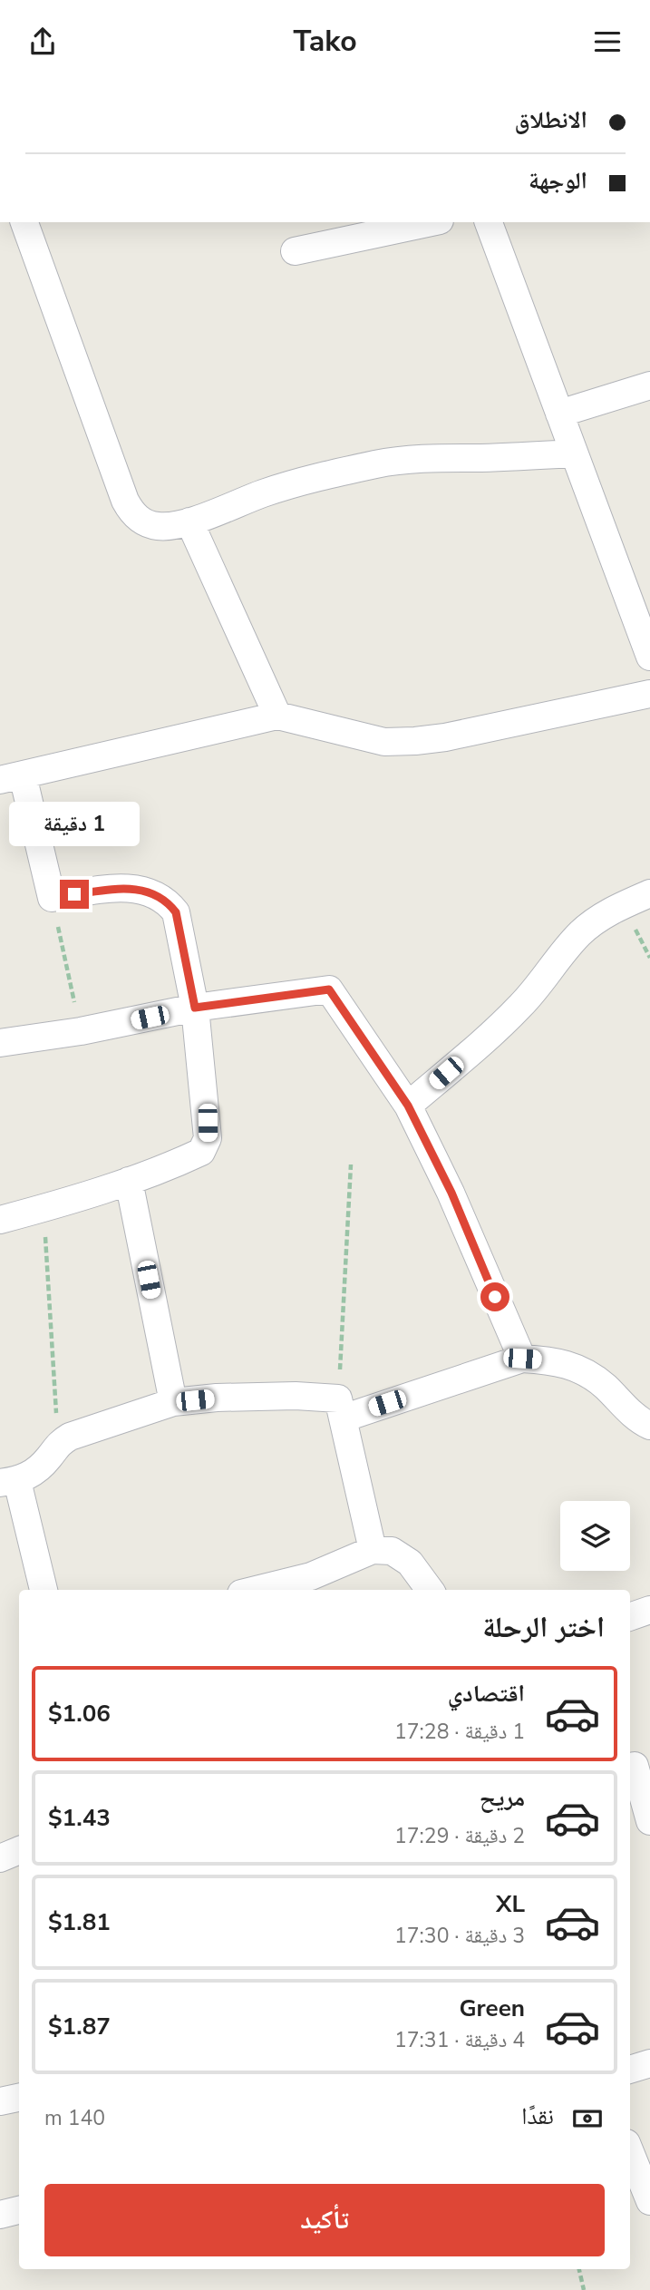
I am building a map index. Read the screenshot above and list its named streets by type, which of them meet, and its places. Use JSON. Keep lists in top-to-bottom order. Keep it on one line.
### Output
{"page":{"header":"Tako","banner":["الانطلاق","الوجهة"],"bubble":"1 دقيقة","heading":"اختر الرحلة","list":[{"name":"اقتصادي","note":"1 دقيقة · 17:28","value":"$1.06"},{"name":"مريح","note":"2 دقيقة · 17:29","value":"$1.43"},{"name":"XL","note":"3 دقيقة · 17:30","value":"$1.81"},{"name":"Green","note":"4 دقيقة · 17:31","value":"$1.87"}],"pay":["نقدًا","140 m"],"buttons":"تأكيد"}}
